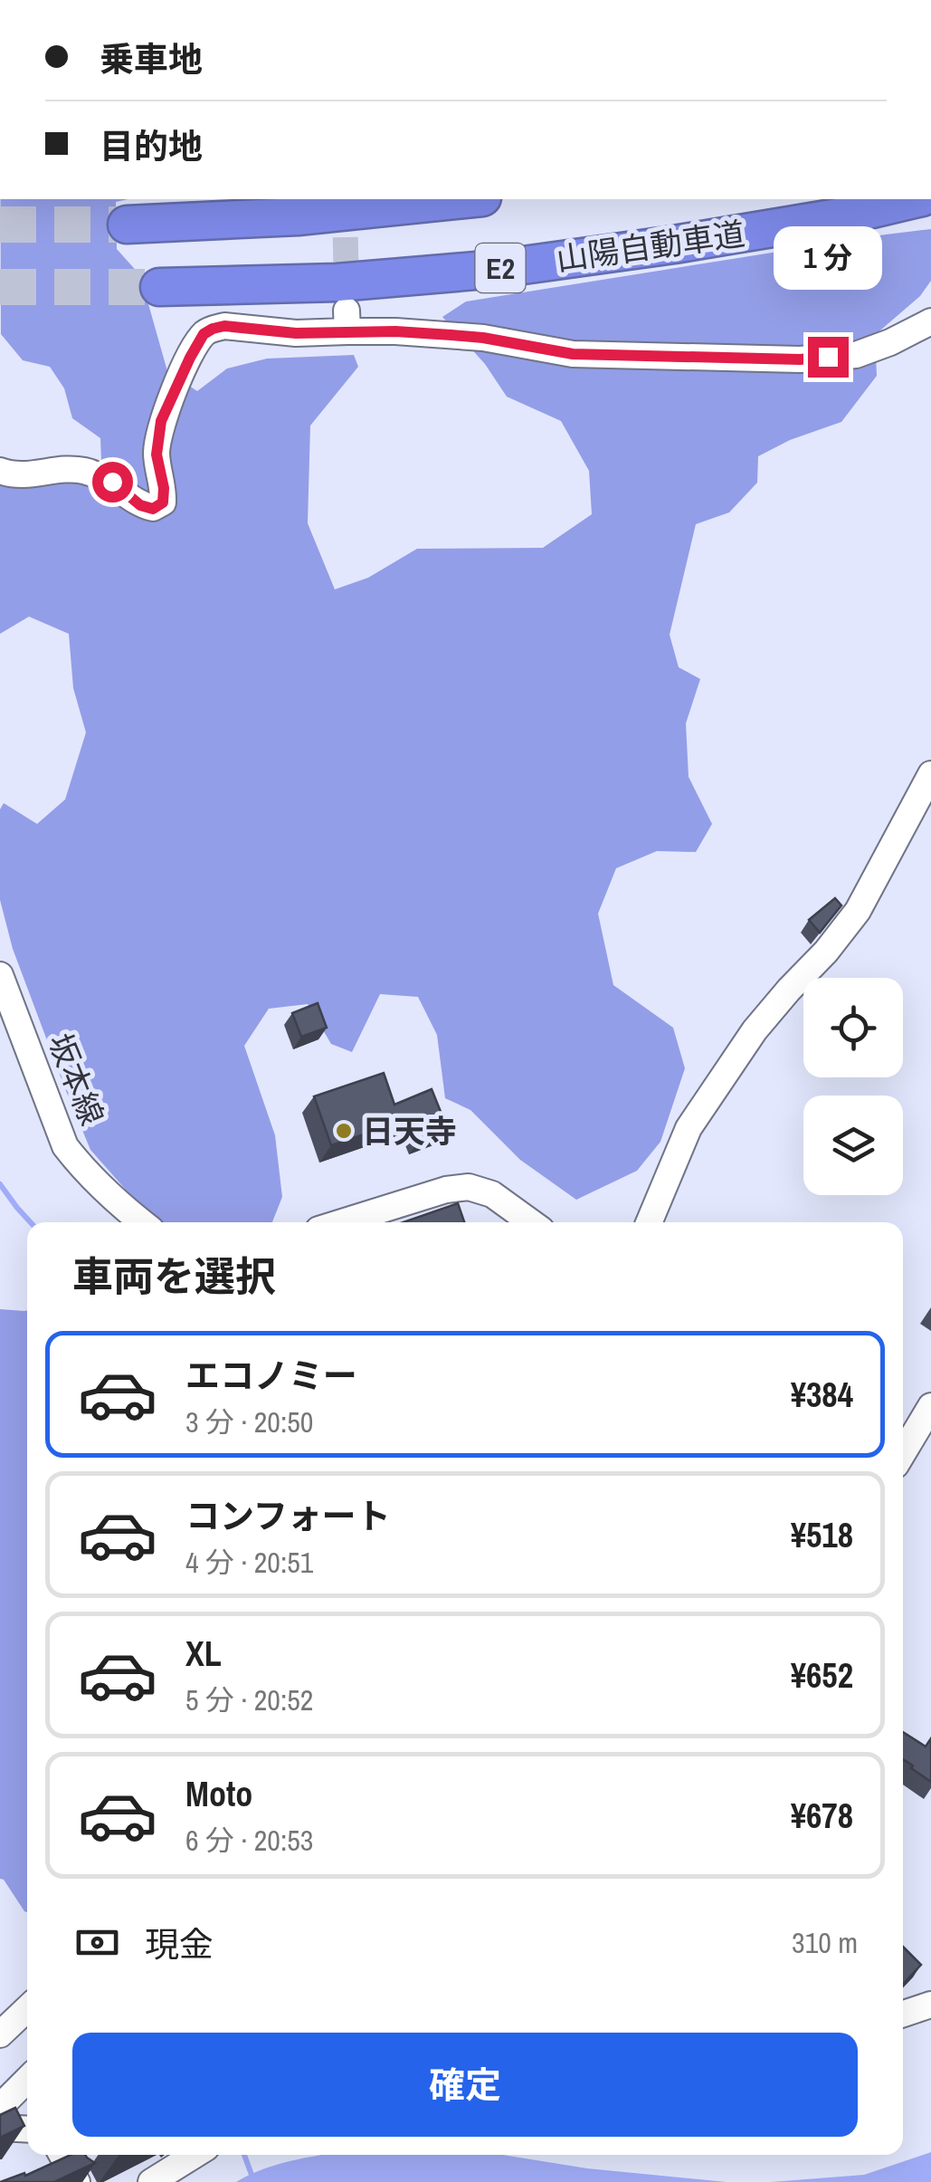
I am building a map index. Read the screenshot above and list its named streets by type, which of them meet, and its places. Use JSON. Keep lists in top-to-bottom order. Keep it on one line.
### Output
{"streets":{"highway":["山陽自動車道","E2"],"street":["坂本線"]},"places":["日天寺"],"page":{"banner":["乗車地","目的地"],"bubble":"1 分","heading":"車両を選択","list":[{"name":"エコノミー","note":"3 分 · 20:50","value":"¥384"},{"name":"コンフォート","note":"4 分 · 20:51","value":"¥518"},{"name":"XL","note":"5 分 · 20:52","value":"¥652"},{"name":"Moto","note":"6 分 · 20:53","value":"¥678"}],"pay":["現金","310 m"],"buttons":"確定"}}
